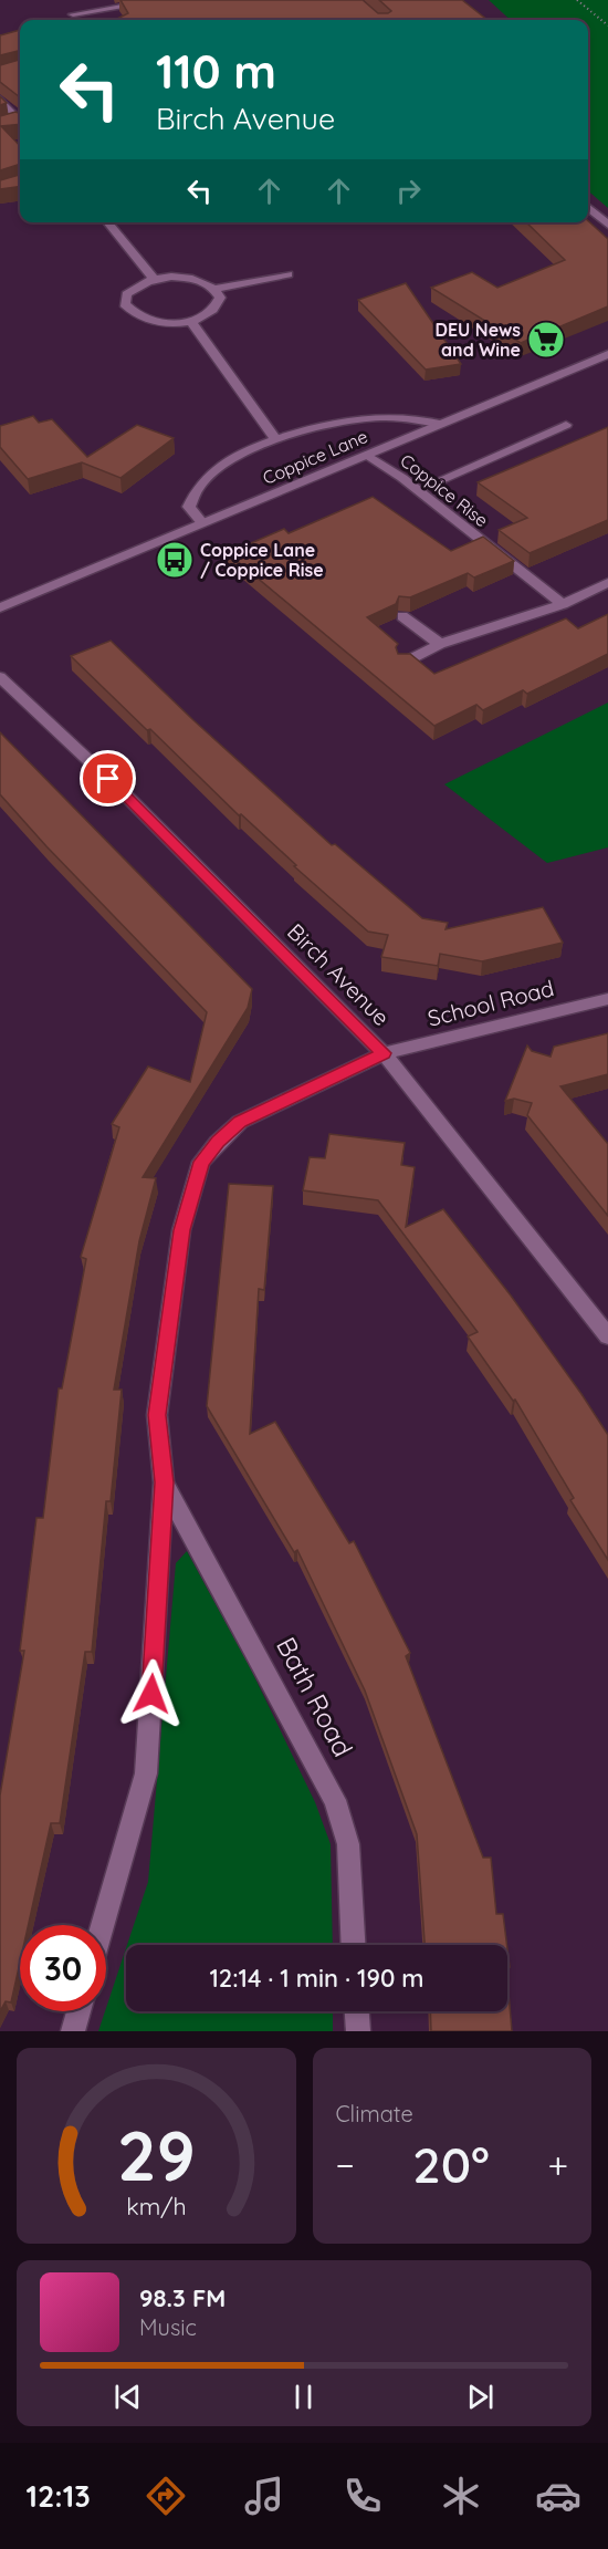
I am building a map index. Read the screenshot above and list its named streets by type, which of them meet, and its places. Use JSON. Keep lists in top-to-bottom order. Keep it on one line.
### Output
{"streets":{"street":["Coppice Lane","Coppice Rise","Birch Avenue","School Road","Bath Road"]},"crossings":[["Coppice Lane","Coppice Rise"],["Birch Avenue","School Road"],["Birch Avenue","Bath Road"],["School Road","Bath Road"]],"places":{"supermarket":["DEU News and Wine"],"bus stop":["Coppice Lane / Coppice Rise"]},"page":{"turn":["110 m","Birch Avenue"],"limit":"30","trip":"12:14 · 1 min · 190 m","tile":"Climate","heat":["−","20°","+"],"song":["98.3 FM","Music"],"tabs":"12:13","gauge":["29","km/h"]}}
